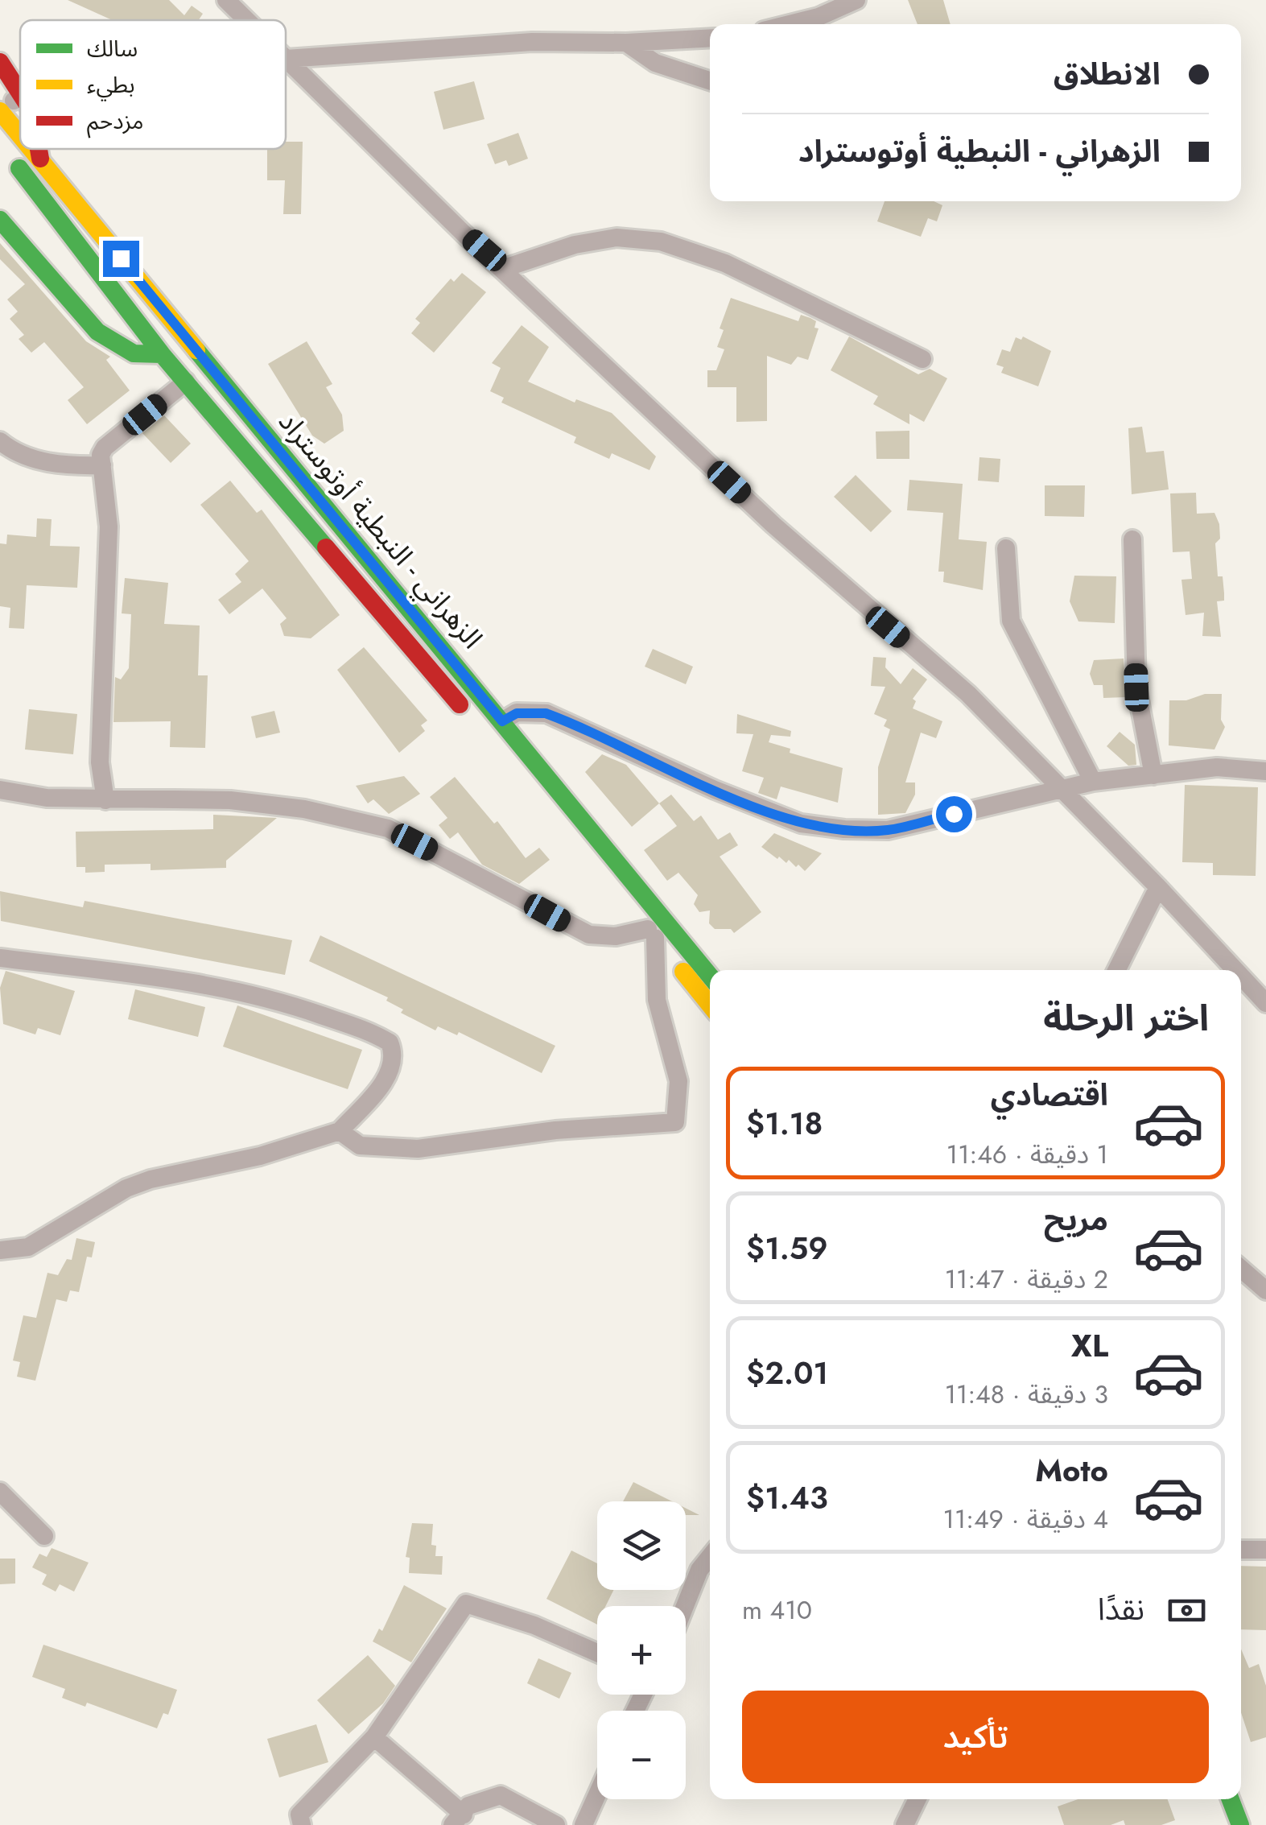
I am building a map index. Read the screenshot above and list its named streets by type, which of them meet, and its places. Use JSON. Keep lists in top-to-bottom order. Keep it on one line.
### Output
{"streets":{"main road":["الزهراني - النبطية أوتوستراد"]},"legend":["سالك","بطيء","مزدحم"],"page":{"banner":["الانطلاق","الزهراني - النبطية أوتوستراد"],"heading":"اختر الرحلة","list":[{"name":"اقتصادي","note":"1 دقيقة · 11:46","value":"$1.18"},{"name":"مريح","note":"2 دقيقة · 11:47","value":"$1.59"},{"name":"XL","note":"3 دقيقة · 11:48","value":"$2.01"},{"name":"Moto","note":"4 دقيقة · 11:49","value":"$1.43"}],"map_buttons":["+","−"],"pay":["نقدًا","410 m"],"buttons":"تأكيد"}}
